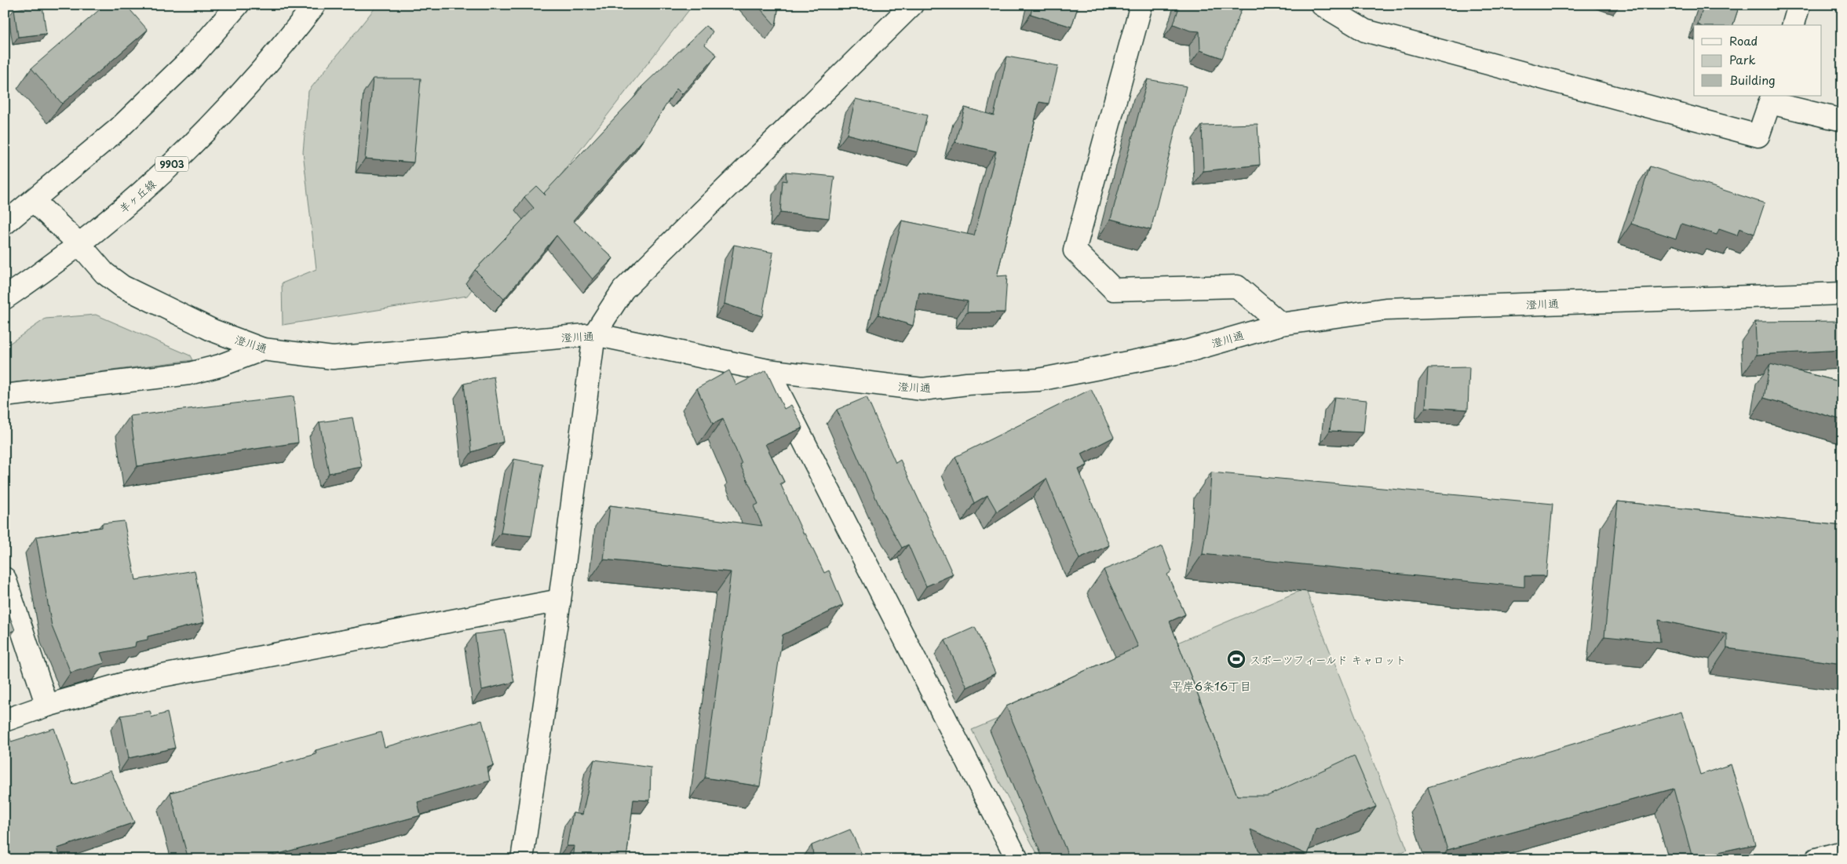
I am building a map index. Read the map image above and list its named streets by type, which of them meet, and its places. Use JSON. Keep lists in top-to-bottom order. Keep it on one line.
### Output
{"streets":{"street":["9903","羊ヶ丘線","澄川通"]},"crossings":[["羊ヶ丘線","澄川通"]],"districts":["平岸6条16丁目"],"places":{"sports":["スポーツフィールド キャロット"]},"legend":["Road","Park","Building"]}
